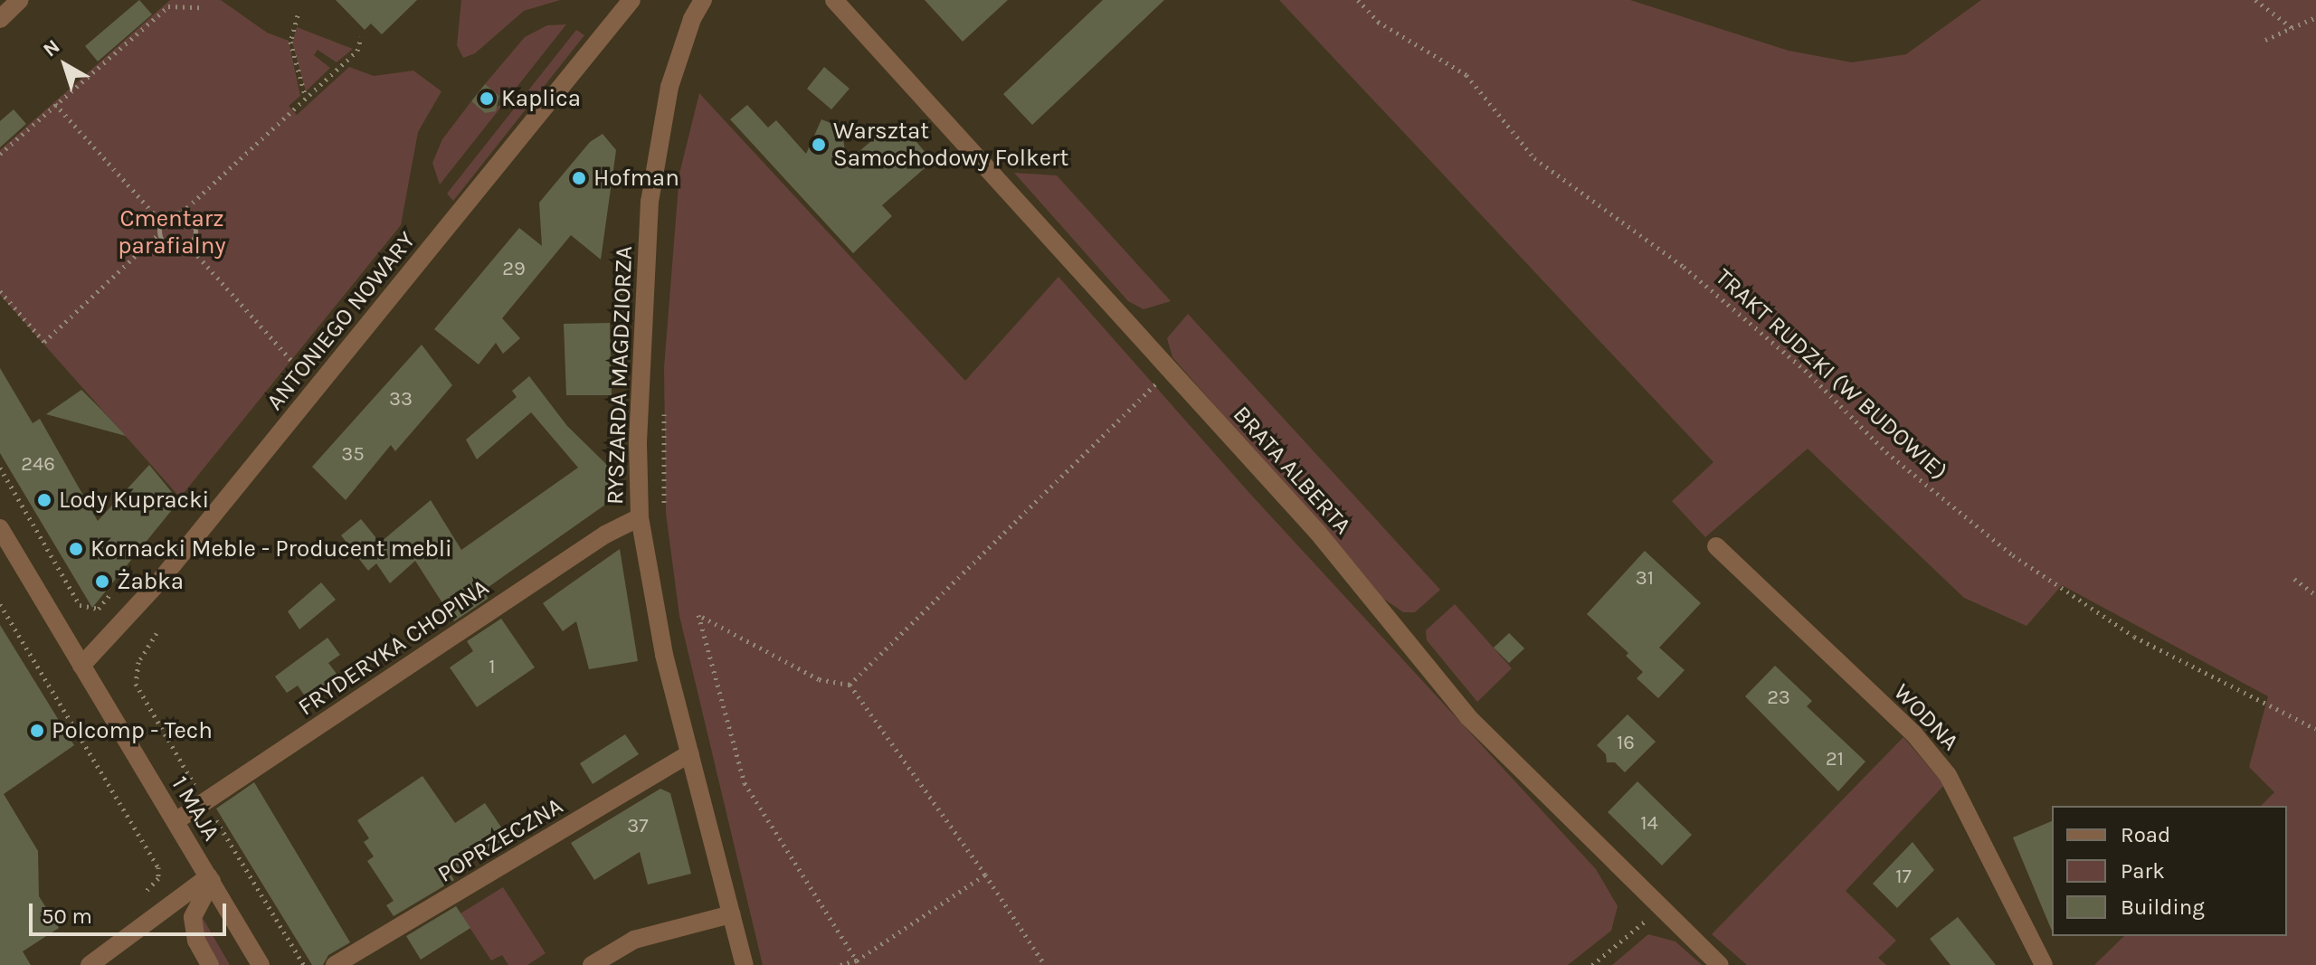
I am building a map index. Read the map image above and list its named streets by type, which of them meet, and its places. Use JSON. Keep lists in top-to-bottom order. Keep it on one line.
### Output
{"streets":{"street":["ANTONIEGO NOWARY","RYSZARDA MAGDZIORZA","BRATA ALBERTA","FRYDERYKA CHOPINA","WODNA","1 MAJA","POPRZECZNA"],"path":["TRAKT RUDZKI (W BUDOWIE)"]},"crossings":[["ANTONIEGO NOWARY","1 MAJA"],["RYSZARDA MAGDZIORZA","FRYDERYKA CHOPINA"],["RYSZARDA MAGDZIORZA","POPRZECZNA"],["FRYDERYKA CHOPINA","1 MAJA"]],"parks":["Cmentarz parafialny"],"places":["Kaplica","Warsztat Samochodowy Folkert","Hofman","Lody Kupracki","Kornacki Meble - Producent mebli","Żabka","Polcomp - Tech"],"house_numbers":["29","33","35","246","31","1","23","16","21","14","37","17"],"legend":["Road","Park","Building"],"scale_bar":"50 m","north":"top left"}
